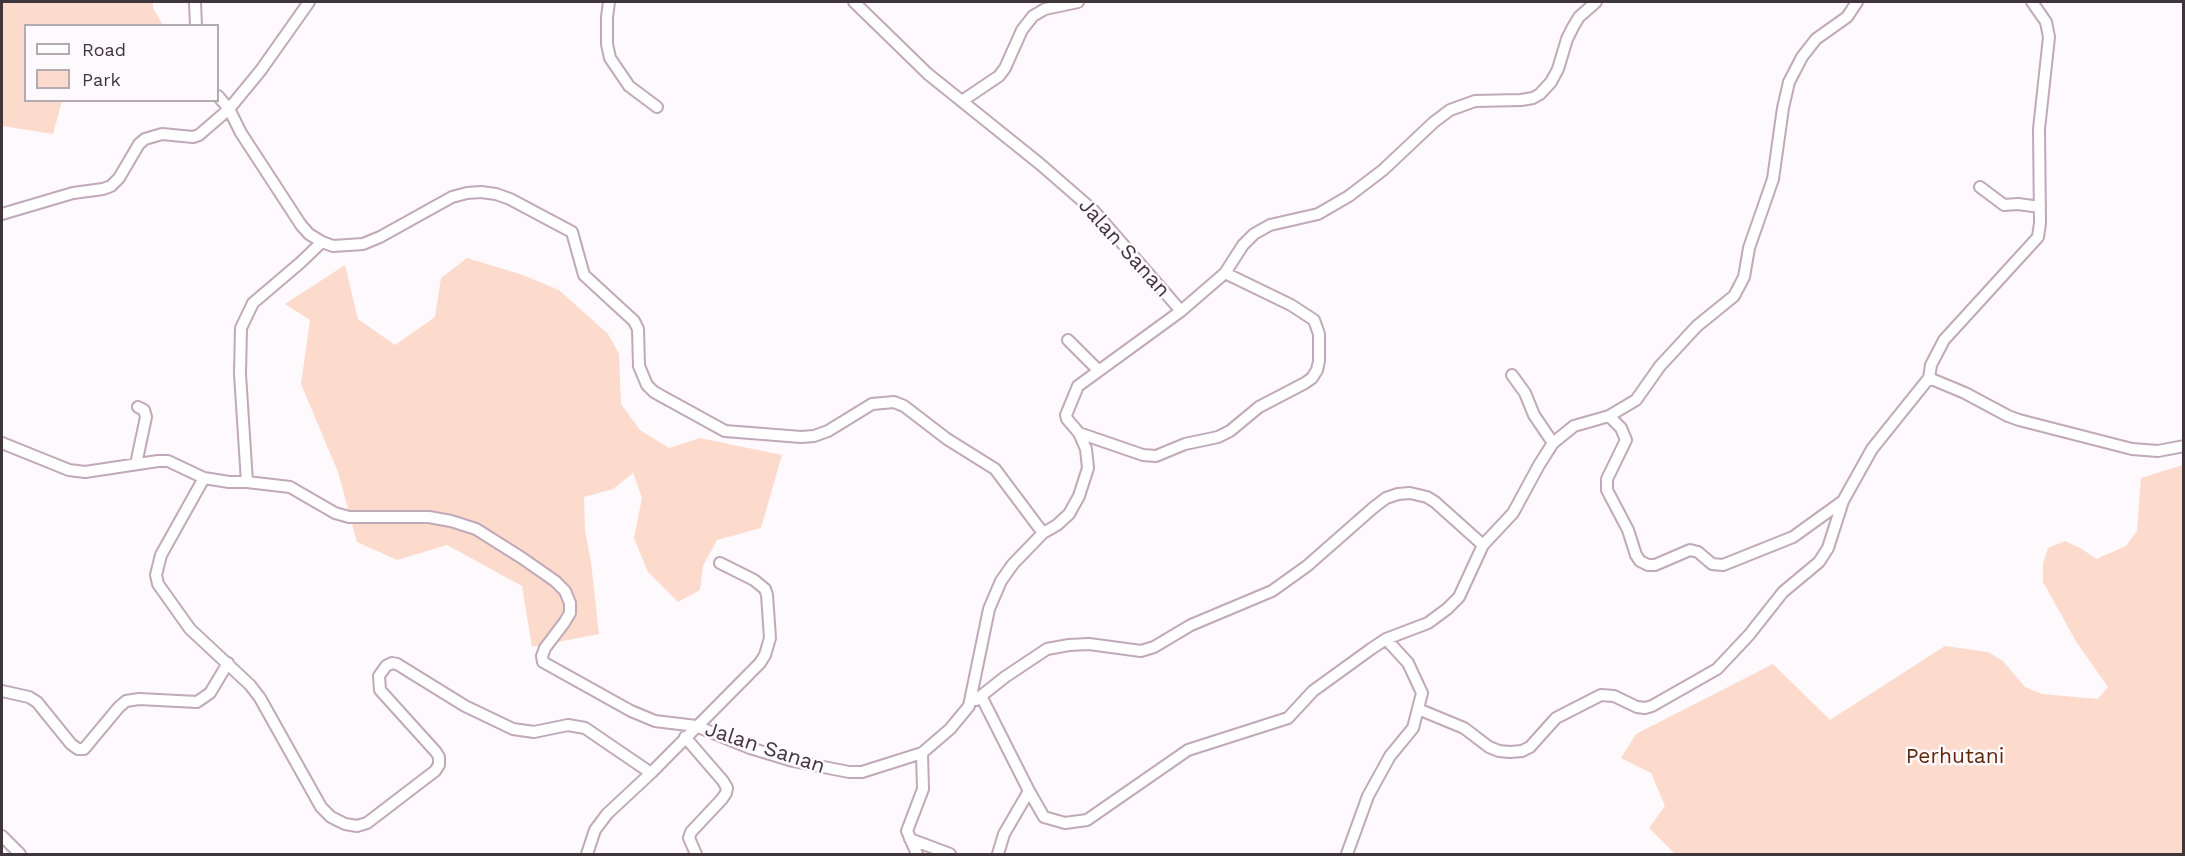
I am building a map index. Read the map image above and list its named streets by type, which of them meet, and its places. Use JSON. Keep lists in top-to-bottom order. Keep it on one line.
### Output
{"streets":{"street":["Jalan Sanan"]},"parks":["Perhutani"],"legend":["Road","Park"]}
